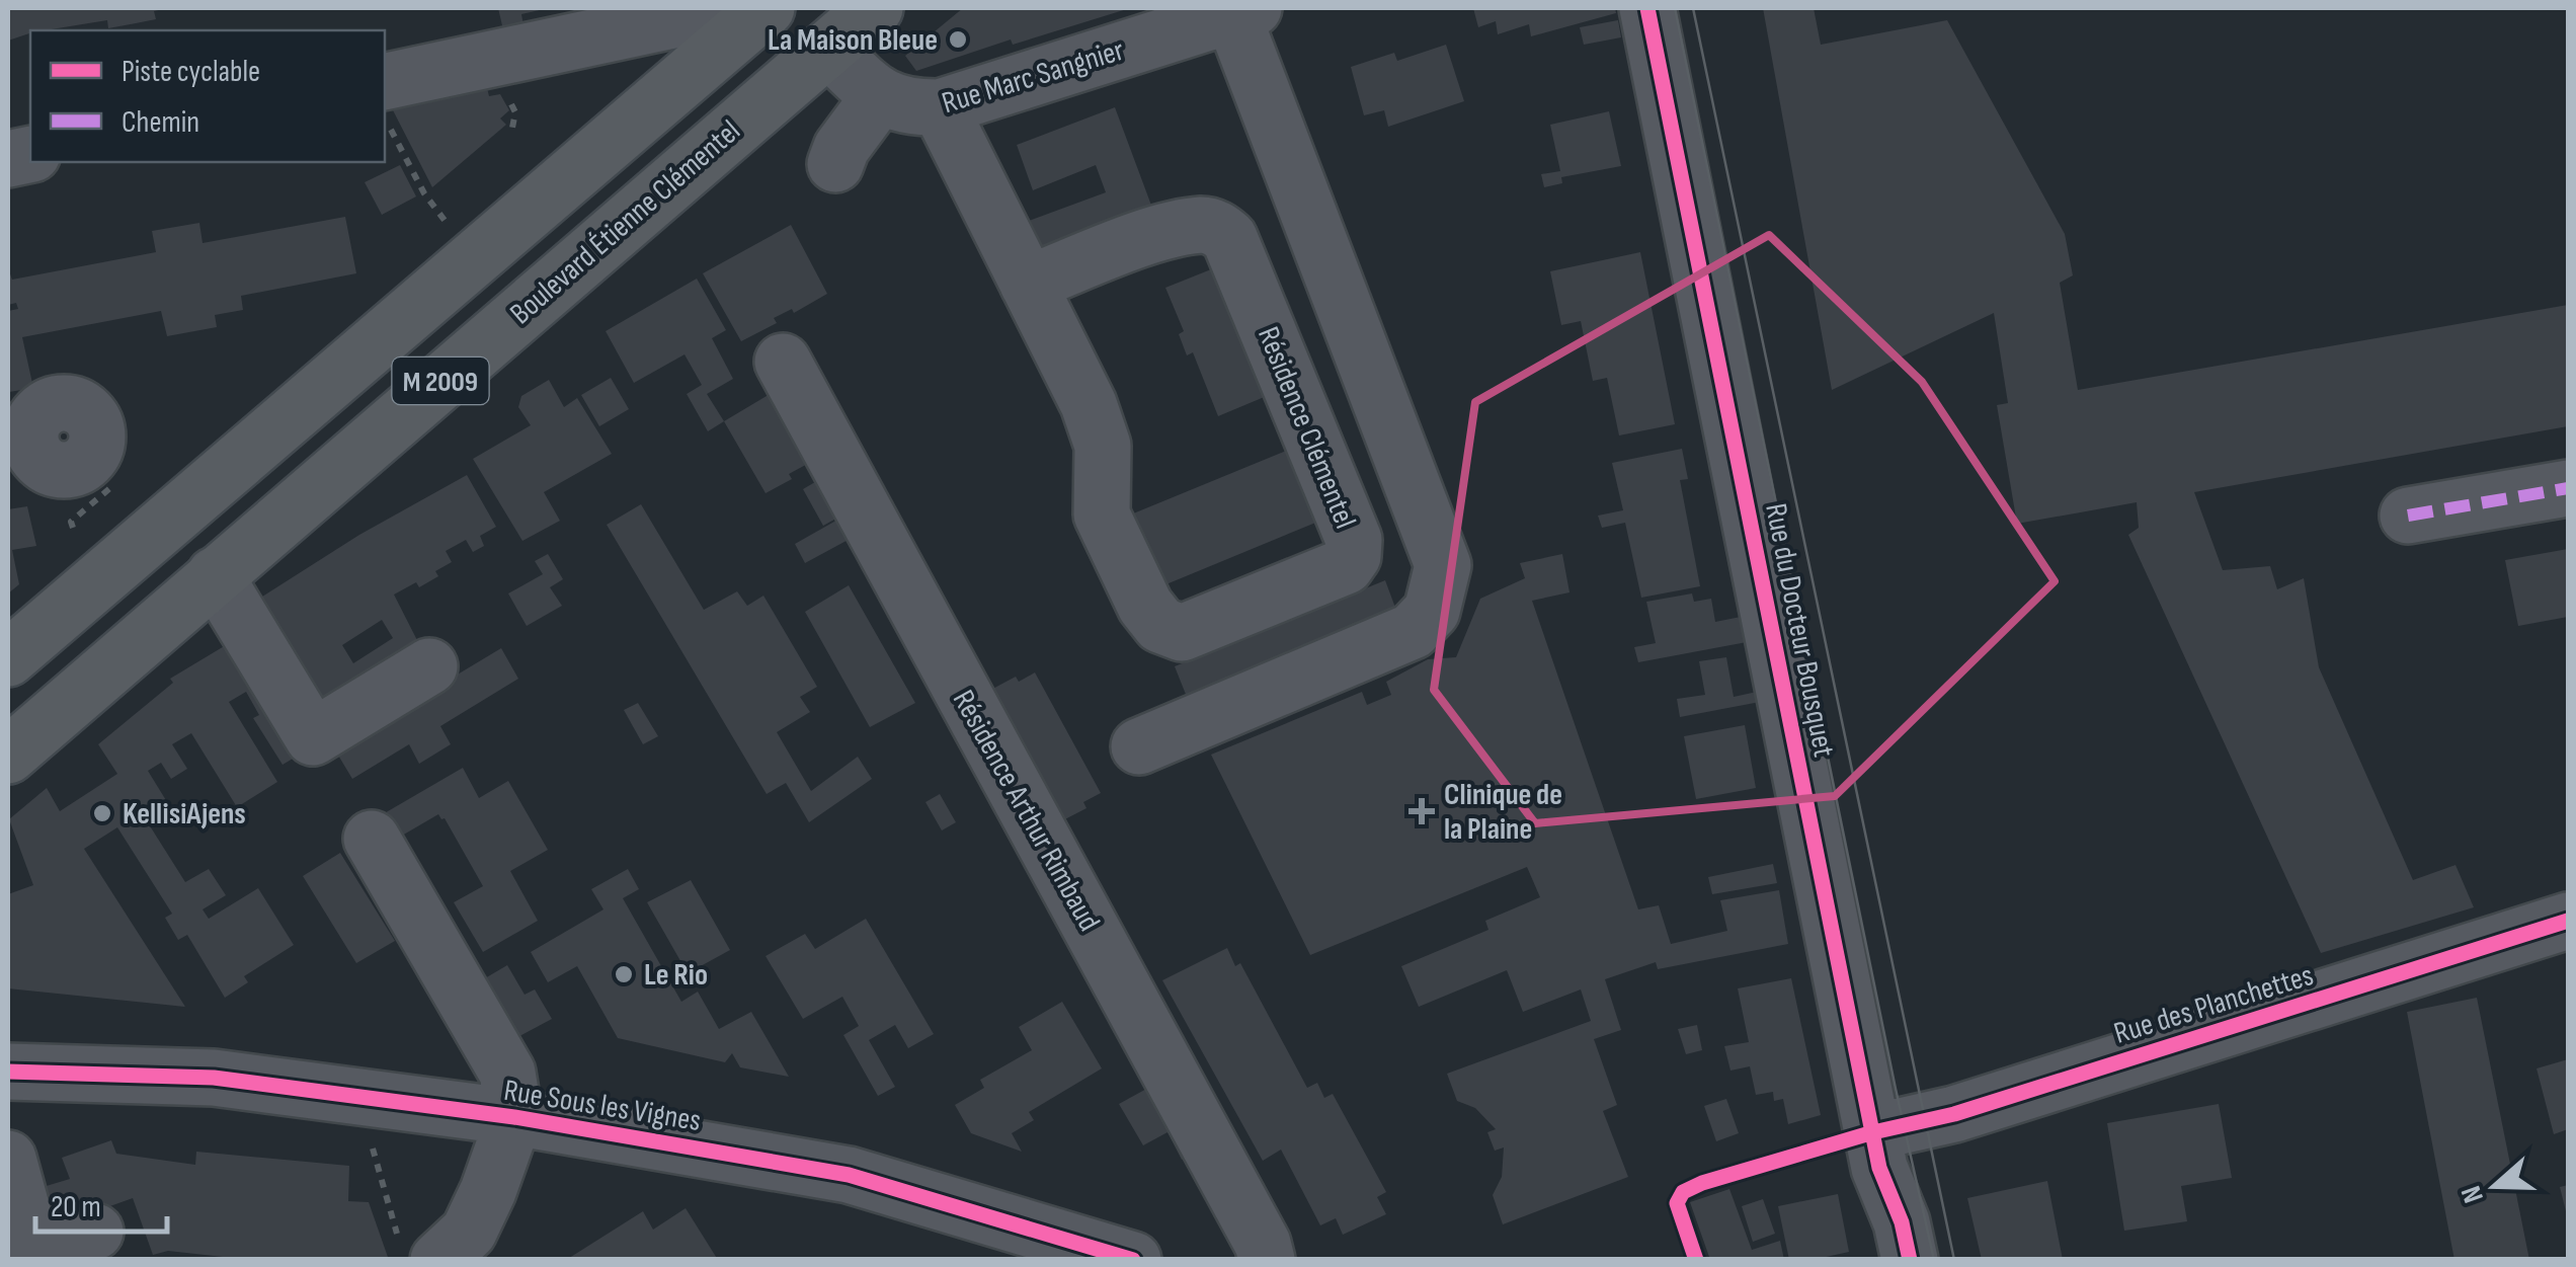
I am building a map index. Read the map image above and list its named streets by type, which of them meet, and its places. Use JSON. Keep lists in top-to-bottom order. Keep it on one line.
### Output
{"streets":{"main road":["Boulevard Étienne Clémentel","M 2009"],"street":["Rue Marc Sangnier","Résidence Clémentel","Rue du Docteur Bousquet","Résidence Arthur Rimbaud","Rue des Planchettes","Rue Sous les Vignes"]},"crossings":[["Rue Marc Sangnier","Résidence Clémentel"],["Rue du Docteur Bousquet","Rue des Planchettes"]],"places":{"other":["La Maison Bleue","KellisiAjens","Le Rio"],"health":["Clinique de la Plaine"]},"legend":["Piste cyclable","Chemin"],"scale_bar":"20 m","north":"left"}
